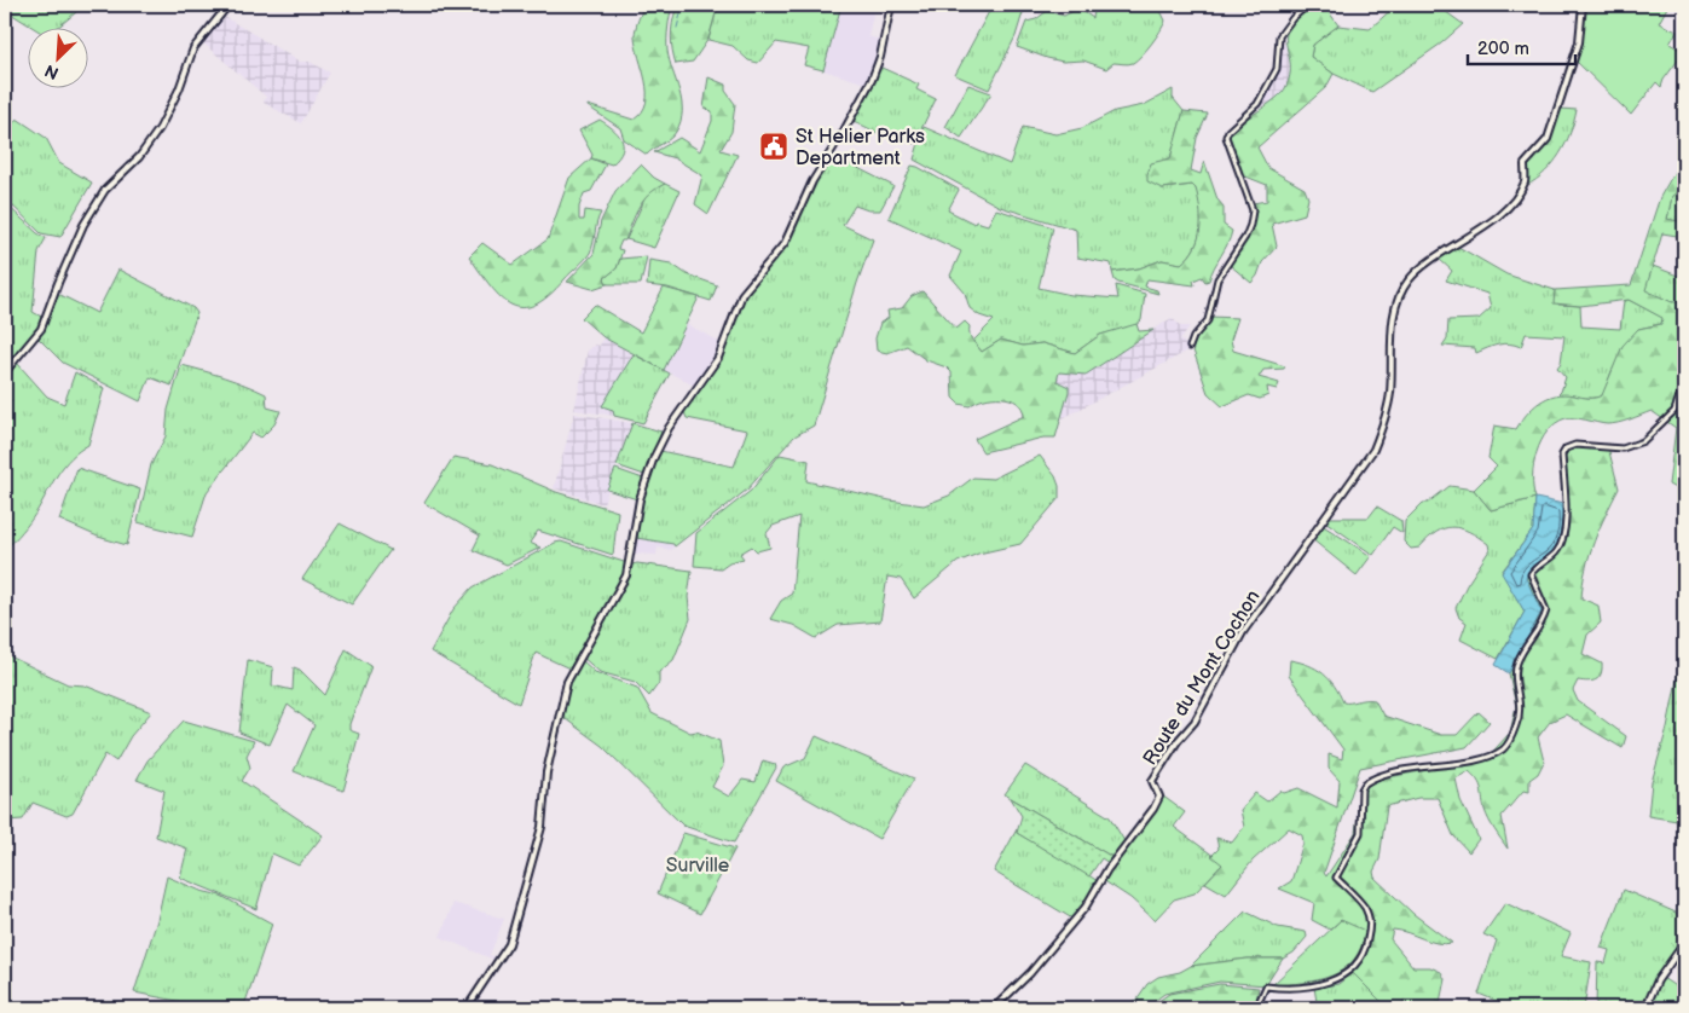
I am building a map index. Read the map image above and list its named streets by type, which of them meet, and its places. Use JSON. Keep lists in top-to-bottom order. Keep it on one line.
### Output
{"streets":{"main road":["Route du Mont Cochon"]},"parks":["Surville"],"places":{"public building":["St Helier Parks Department"]},"scale_bar":"200 m","north":"bottom left"}
